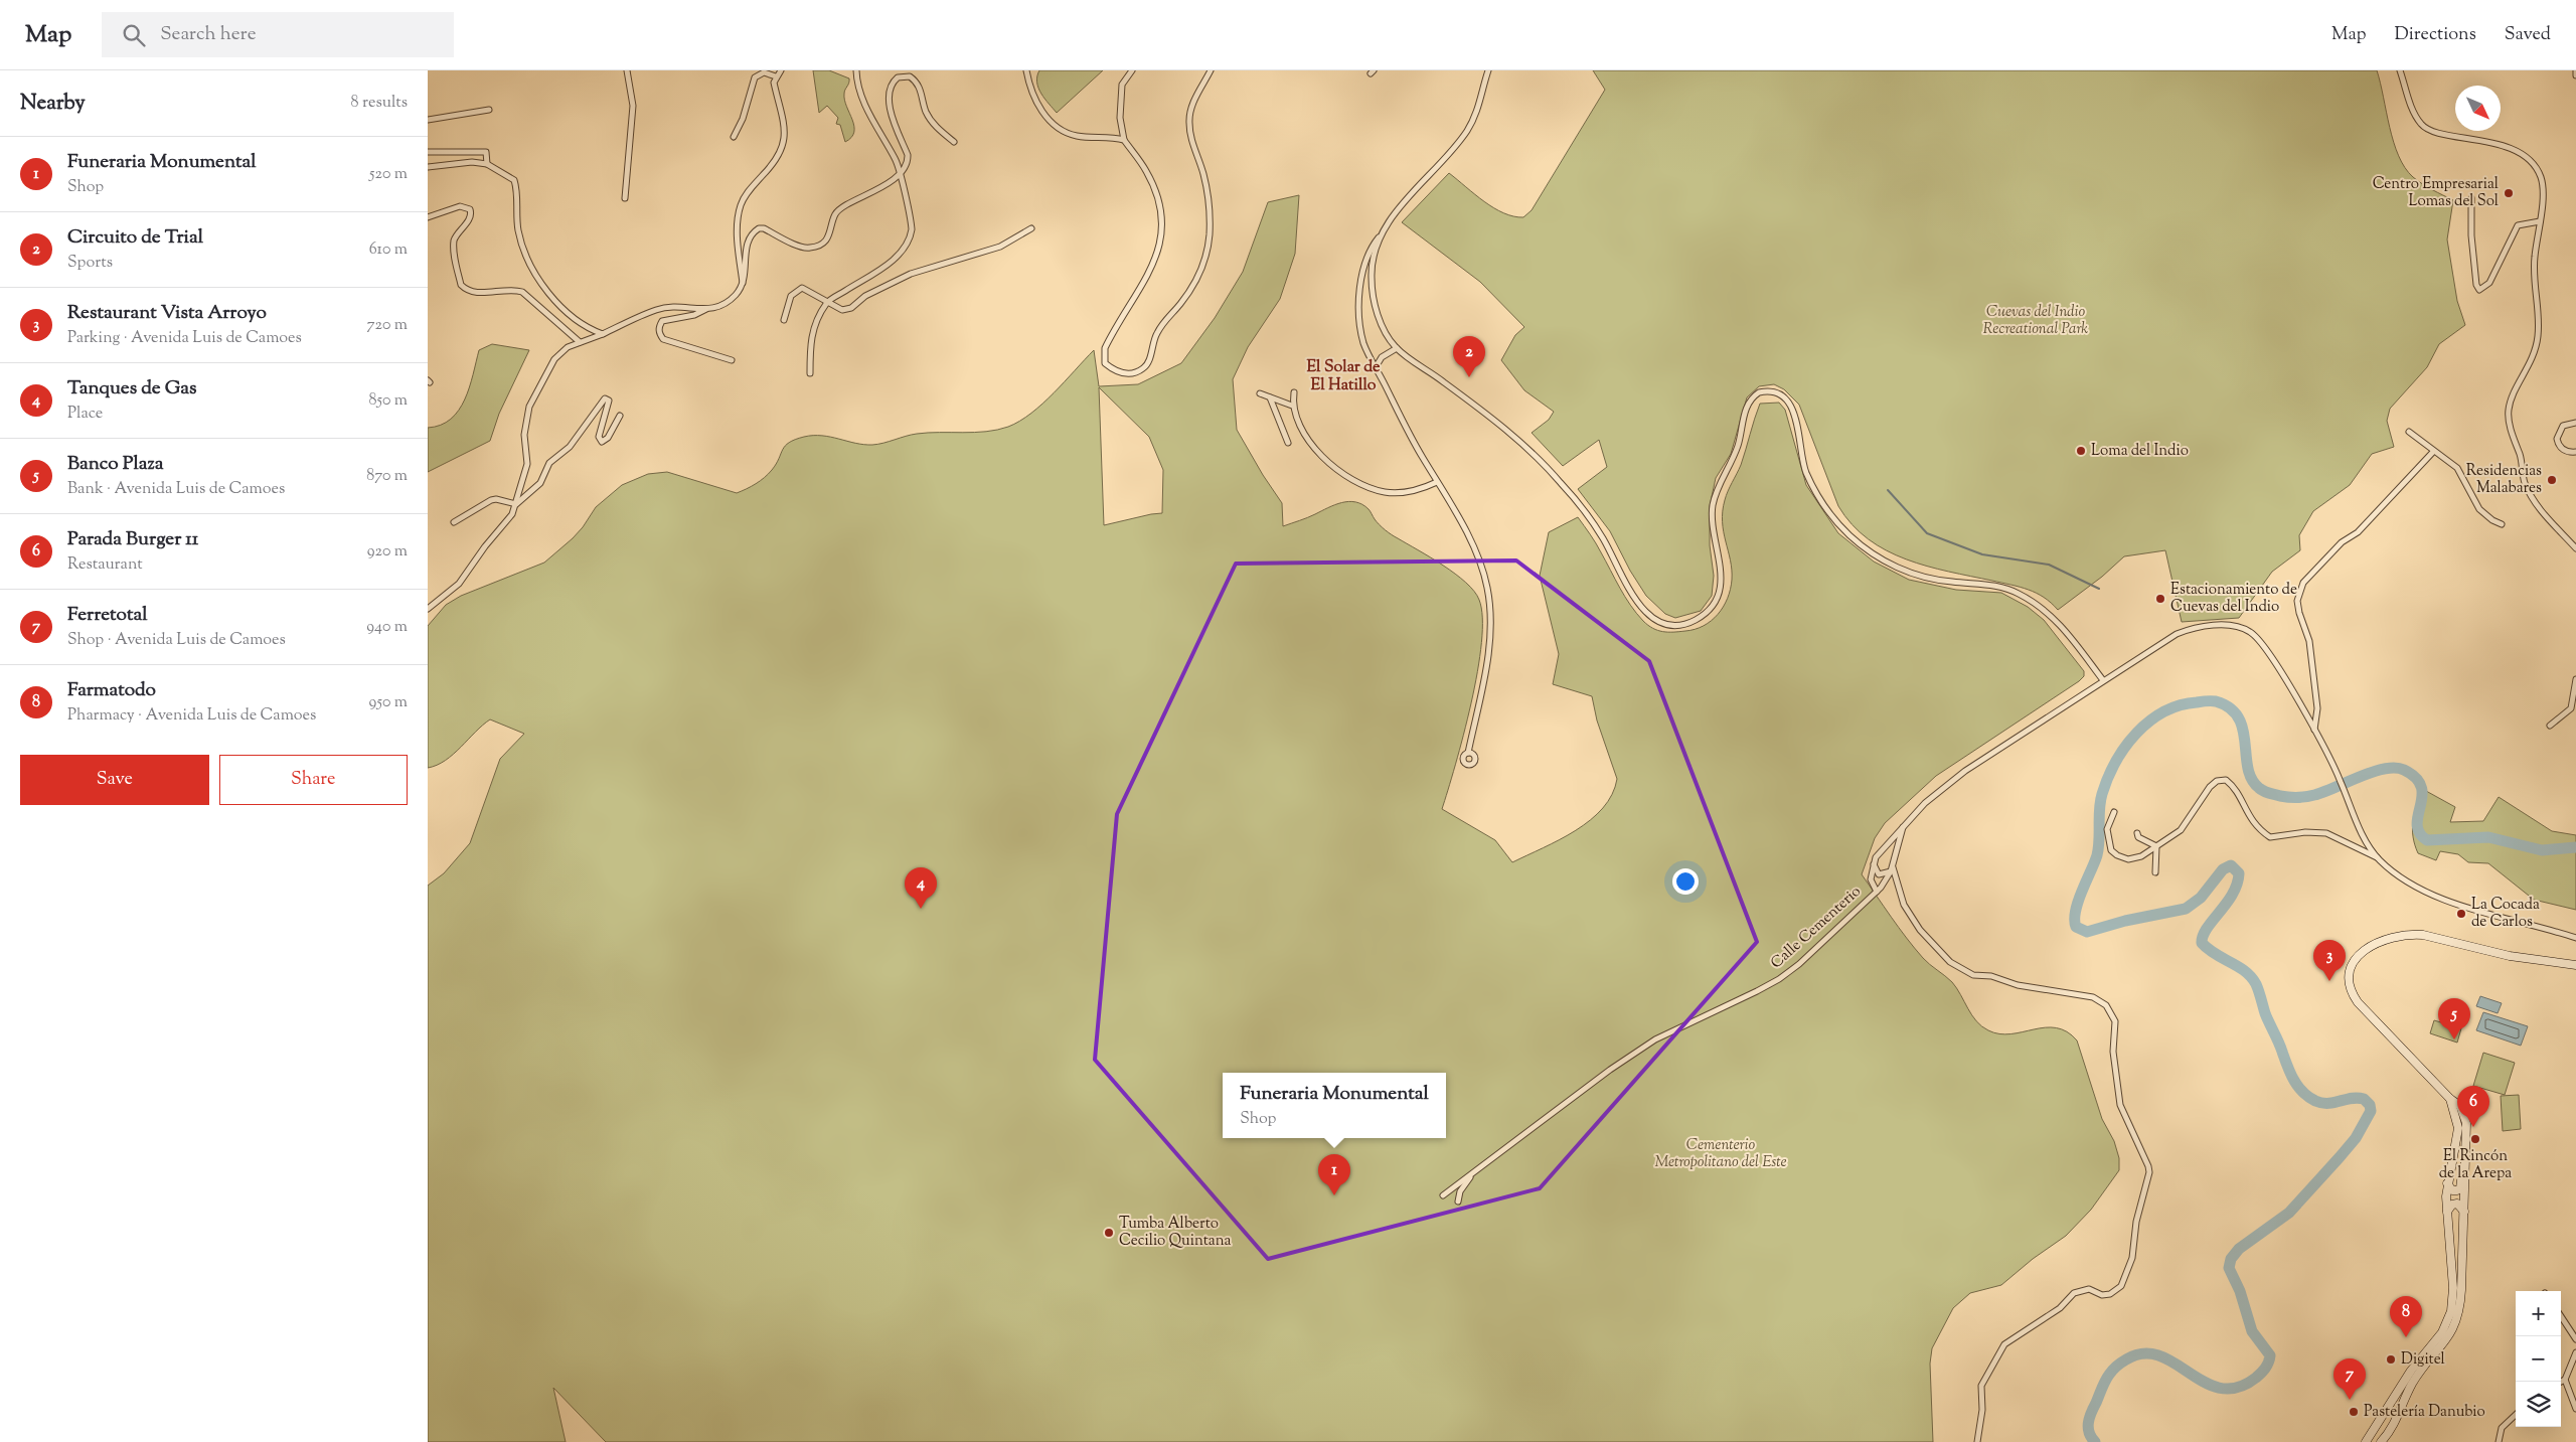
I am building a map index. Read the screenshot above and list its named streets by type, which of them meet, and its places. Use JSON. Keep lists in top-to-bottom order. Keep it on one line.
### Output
{"streets":{"street":["Calle Cementerio"]},"districts":["El Solar de El Hatillo"],"parks":["Cuevas del Indio Recreational Park","Cementerio Metropolitano del Este"],"places":["Centro Empresarial Lomas del Sol","Loma del Indio","Residencias Malabares","Estacionamiento de Cuevas del Indio","La Cocada de Carlos","El Rincón de la Arepa","Tumba Alberto Cecilio Quintana","Digitel","Pastelería Danubio"],"north":"bottom right","page":{"header":"Map","search":"Search here","nav":["Map","Directions","Saved"],"heading":["Nearby","8 results"],"list":[{"mark":"1","name":"Funeraria Monumental","note":"Shop","value":"520 m"},{"mark":"2","name":"Circuito de Trial","note":"Sports","value":"610 m"},{"mark":"3","name":"Restaurant Vista Arroyo","note":"Parking · Avenida Luis de Camoes","value":"720 m"},{"mark":"4","name":"Tanques de Gas","note":"Place","value":"850 m"},{"mark":"5","name":"Banco Plaza","note":"Bank · Avenida Luis de Camoes","value":"870 m"},{"mark":"6","name":"Parada Burger 11","note":"Restaurant","value":"920 m"},{"mark":"7","name":"Ferretotal","note":"Shop · Avenida Luis de Camoes","value":"940 m"},{"mark":"8","name":"Farmatodo","note":"Pharmacy · Avenida Luis de Camoes","value":"950 m"}],"pins":["2","4","3","5","6","1","8","7"],"buttons":["Save","Share"],"popup":["Funeraria Monumental","Shop"],"map_buttons":["+","−"]}}
